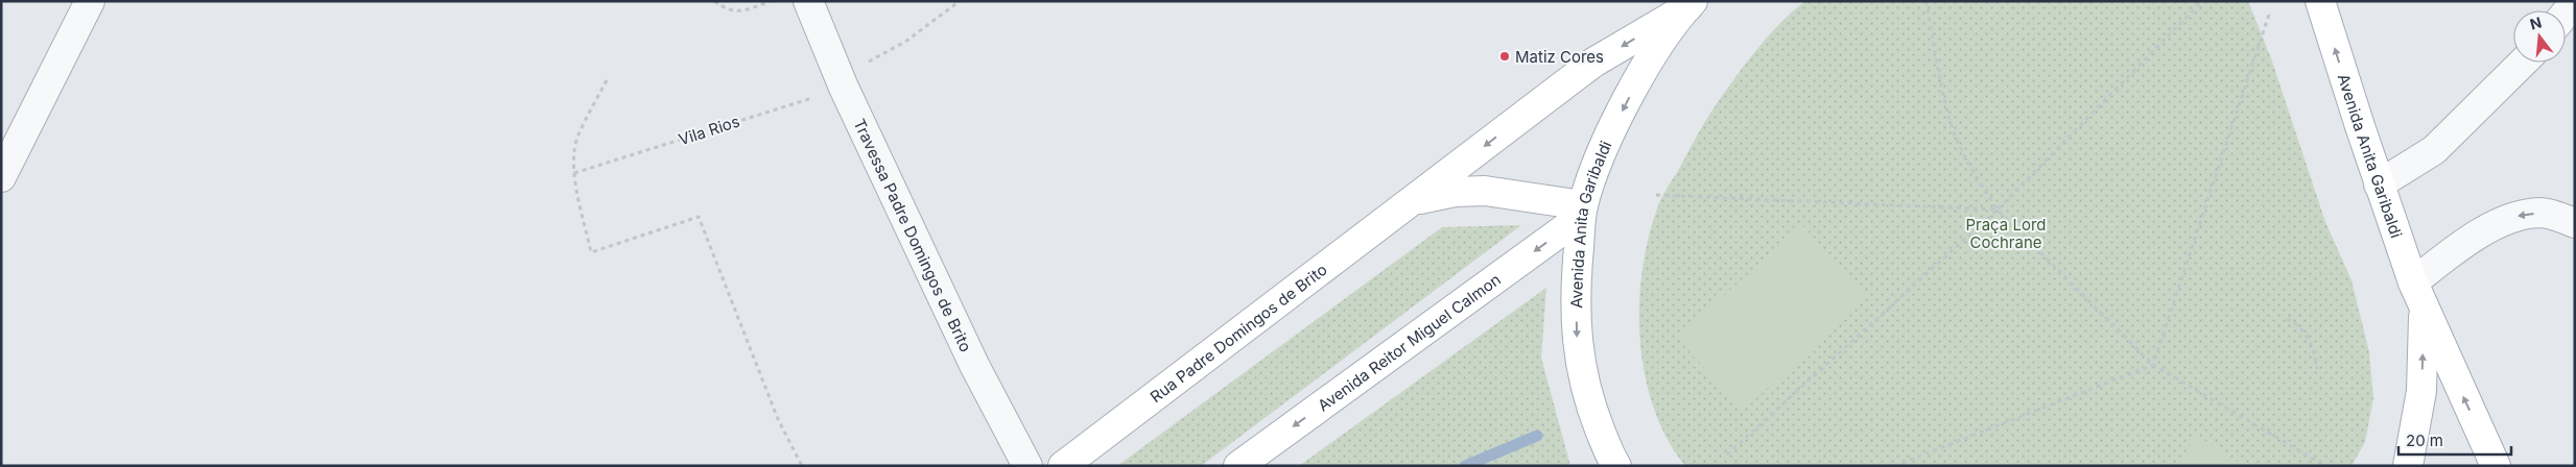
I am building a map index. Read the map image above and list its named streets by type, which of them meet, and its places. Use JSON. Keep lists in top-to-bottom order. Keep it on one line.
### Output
{"streets":{"main road":["Avenida Anita Garibaldi","Rua Padre Domingos de Brito","Avenida Reitor Miguel Calmon"],"street":["Travessa Padre Domingos de Brito"],"path":["Vila Rios"]},"crossings":[["Vila Rios","Travessa Padre Domingos de Brito"],["Avenida Anita Garibaldi","Rua Padre Domingos de Brito"],["Avenida Anita Garibaldi","Avenida Reitor Miguel Calmon"],["Rua Padre Domingos de Brito","Avenida Reitor Miguel Calmon"]],"one_way":["Rua Padre Domingos de Brito","Avenida Reitor Miguel Calmon"],"parks":["Praça Lord Cochrane"],"places":["Matiz Cores"],"scale_bar":"20 m","north":"top"}
